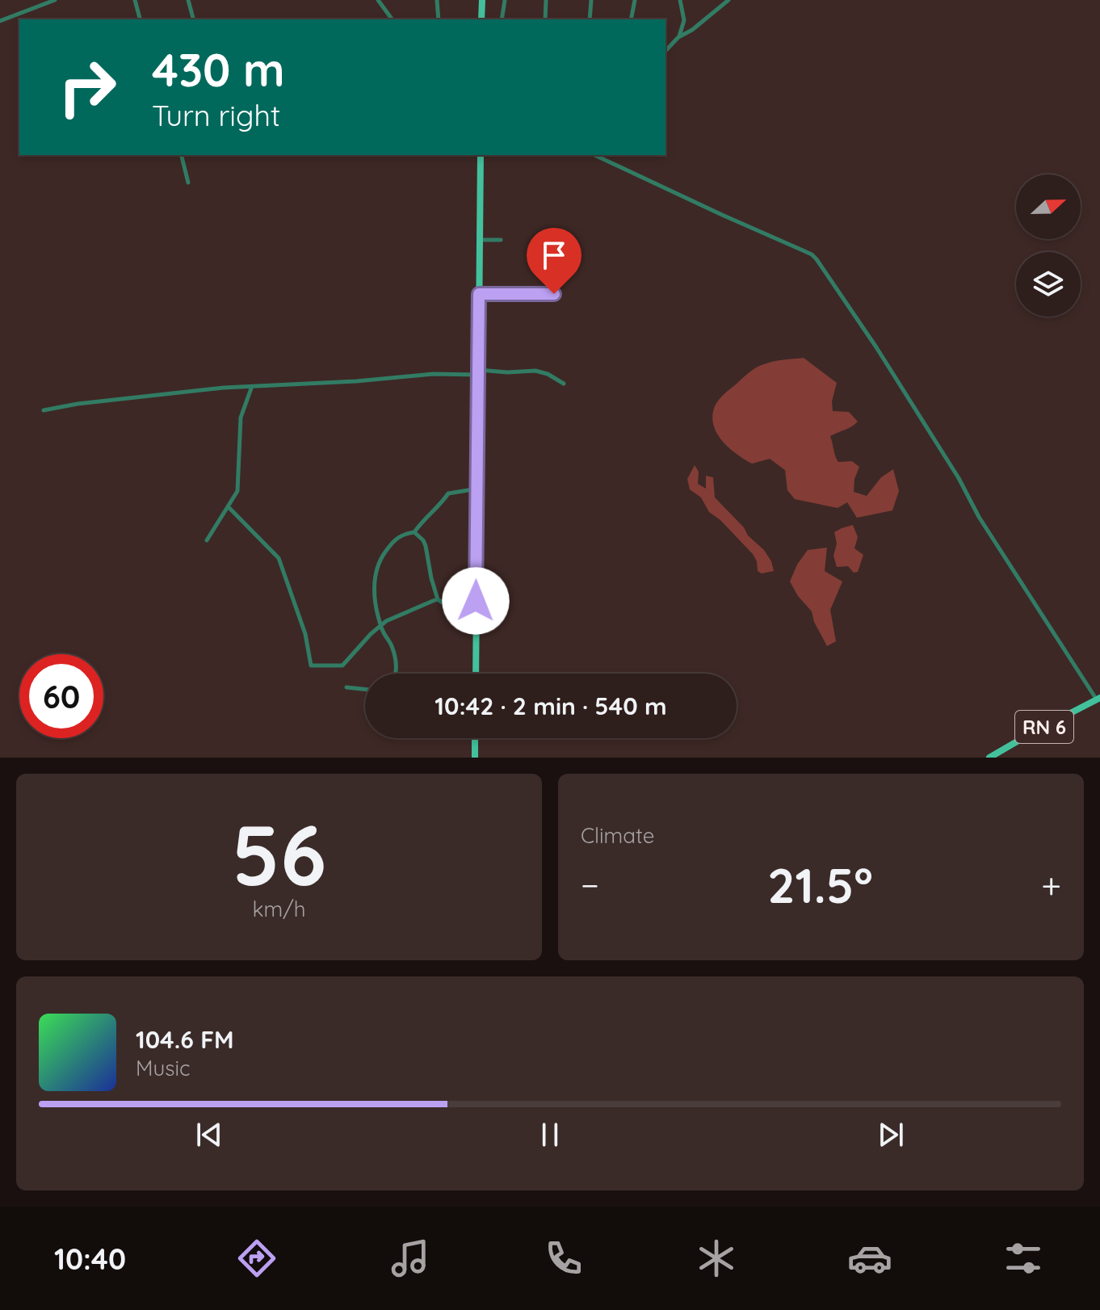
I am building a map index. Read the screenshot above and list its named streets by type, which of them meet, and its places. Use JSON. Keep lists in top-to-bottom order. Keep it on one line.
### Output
{"streets":{"main road":["RN 6"]},"north":"right","page":{"turn":["430 m","Turn right"],"limit":"60","trip":"10:42 · 2 min · 540 m","tile":[["56","km/h"],"Climate"],"heat":["−","21.5°","+"],"song":["104.6 FM","Music"],"tabs":"10:40"}}
